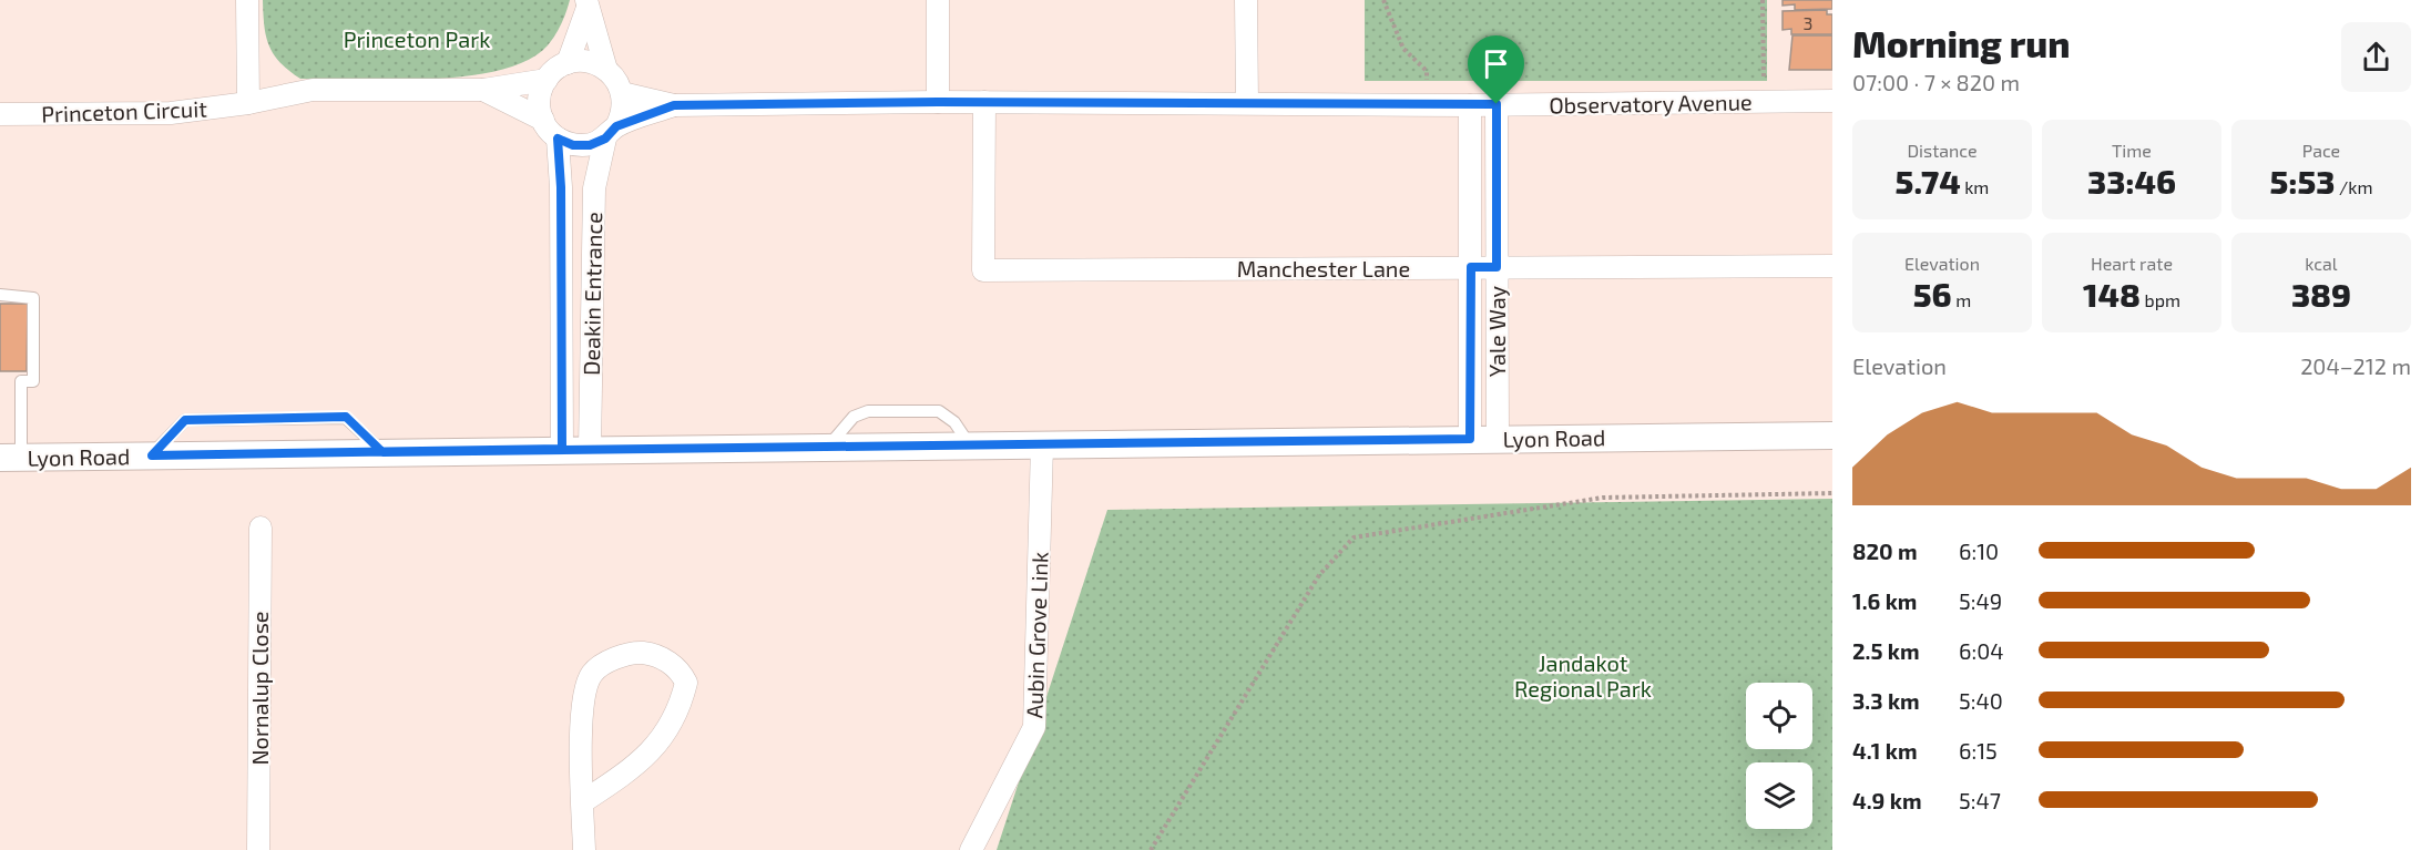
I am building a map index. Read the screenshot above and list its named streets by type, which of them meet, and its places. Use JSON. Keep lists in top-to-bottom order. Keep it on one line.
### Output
{"streets":{"street":["Observatory Avenue","Princeton Circuit","Manchester Lane","Deakin Entrance","Yale Way","Lyon Road","Aubin Grove Link","Nornalup Close"]},"crossings":[["Observatory Avenue","Manchester Lane"],["Observatory Avenue","Yale Way"],["Princeton Circuit","Deakin Entrance"],["Manchester Lane","Yale Way"],["Deakin Entrance","Lyon Road"],["Yale Way","Lyon Road"],["Lyon Road","Aubin Grove Link"]],"parks":["Princeton Park","Jandakot Regional Park"],"house_numbers":["3"],"page":{"heading":["Morning run","07:00 · 7 × 820 m"],"stats":[["Distance","5.74 km"],["Time","33:46"],["Pace","5:53 /km"],["Elevation","56 m"],["Heart rate","148 bpm"],["kcal","389"]],"chart":["Elevation","204–212 m"],"list":[{"name":"820 m","note":"6:10"},{"name":"1.6 km","note":"5:49"},{"name":"2.5 km","note":"6:04"},{"name":"3.3 km","note":"5:40"},{"name":"4.1 km","note":"6:15"},{"name":"4.9 km","note":"5:47"}]}}
